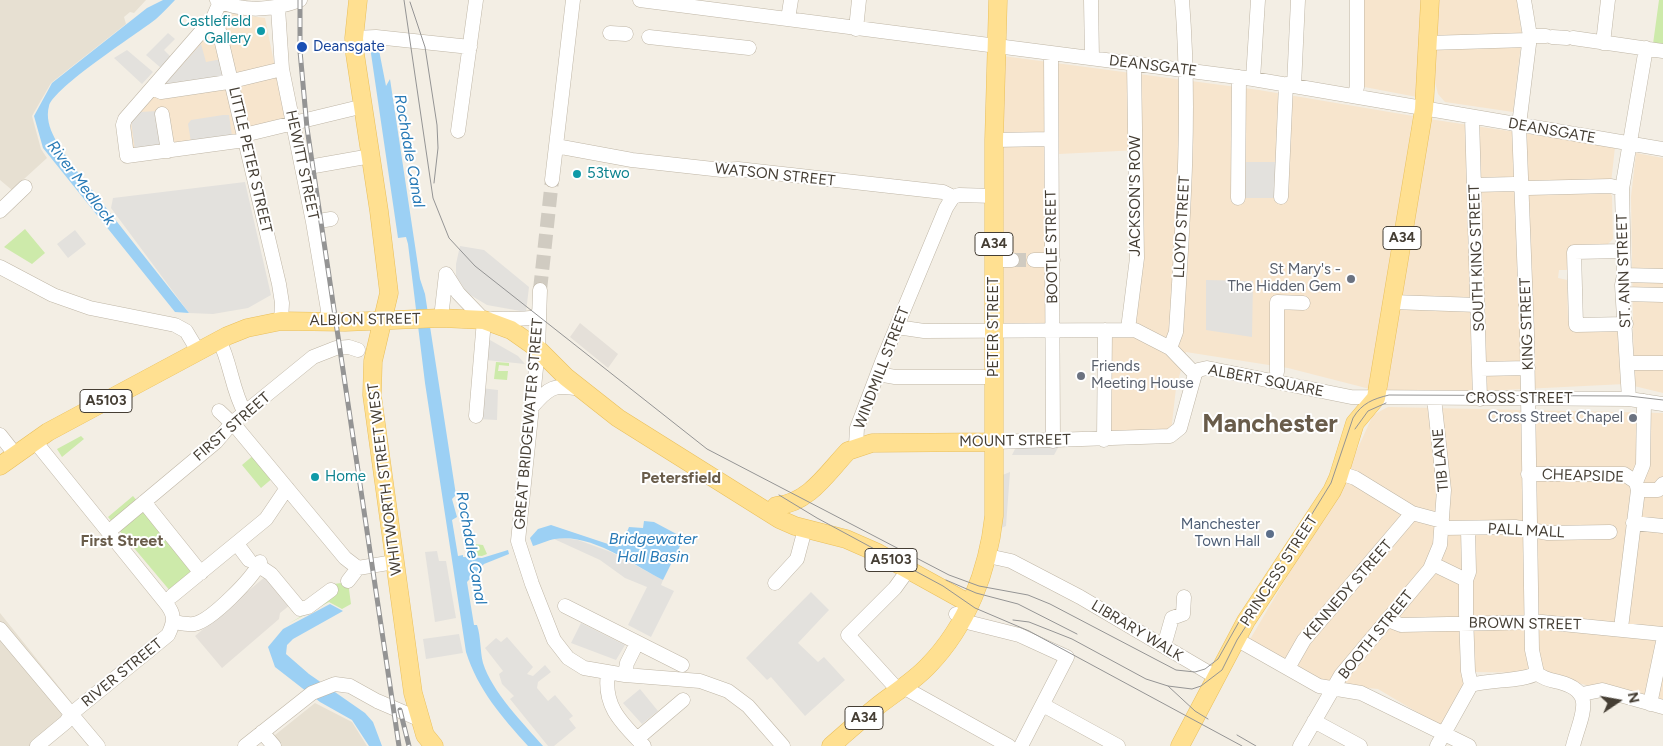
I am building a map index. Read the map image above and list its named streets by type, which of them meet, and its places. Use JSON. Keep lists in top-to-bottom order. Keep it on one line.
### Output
{"streets":{"main road":["A34","ALBION STREET","PETER STREET","WINDMILL STREET","A5103","MOUNT STREET","WHITWORTH STREET WEST","PRINCESS STREET"],"street":["DEANSGATE","LITTLE PETER STREET","HEWITT STREET","WATSON STREET","JACKSON'S ROW","LLOYD STREET","BOOTLE STREET","SOUTH KING STREET","ST. ANN STREET","KING STREET","ALBERT SQUARE","CROSS STREET","GREAT BRIDGEWATER STREET","FIRST STREET","TIB LANE","CHEAPSIDE","PALL MALL","KENNEDY STREET","BROWN STREET","LIBRARY WALK","BOOTH STREET","RIVER STREET"]},"crossings":[["DEANSGATE","JACKSON'S ROW"],["DEANSGATE","LLOYD STREET"],["DEANSGATE","A34"],["DEANSGATE","BOOTLE STREET"],["DEANSGATE","SOUTH KING STREET"],["DEANSGATE","ST. ANN STREET"],["DEANSGATE","KING STREET"],["DEANSGATE","PETER STREET"],["LITTLE PETER STREET","ALBION STREET"],["HEWITT STREET","ALBION STREET"],["WATSON STREET","PETER STREET"],["WATSON STREET","WINDMILL STREET"],["A34","PETER STREET"],["A34","ALBERT SQUARE"],["A34","CROSS STREET"],["A34","A5103"],["A34","PRINCESS STREET"],["BOOTLE STREET","MOUNT STREET"],["SOUTH KING STREET","CROSS STREET"],["ST. ANN STREET","CROSS STREET"],["ALBION STREET","A5103"],["ALBION STREET","GREAT BRIDGEWATER STREET"],["ALBION STREET","WHITWORTH STREET WEST"],["KING STREET","CROSS STREET"],["KING STREET","CHEAPSIDE"],["KING STREET","PALL MALL"],["KING STREET","BROWN STREET"],["PETER STREET","A5103"],["PETER STREET","MOUNT STREET"],["PETER STREET","LIBRARY WALK"],["WINDMILL STREET","A5103"],["WINDMILL STREET","MOUNT STREET"],["ALBERT SQUARE","CROSS STREET"],["ALBERT SQUARE","MOUNT STREET"],["ALBERT SQUARE","PRINCESS STREET"],["CROSS STREET","TIB LANE"],["CROSS STREET","PRINCESS STREET"],["A5103","GREAT BRIDGEWATER STREET"],["TIB LANE","PALL MALL"],["TIB LANE","BOOTH STREET"],["PALL MALL","PRINCESS STREET"],["PALL MALL","KENNEDY STREET"],["PALL MALL","BOOTH STREET"],["PRINCESS STREET","LIBRARY WALK"],["BROWN STREET","BOOTH STREET"]],"districts":["Manchester","Petersfield","First Street"],"water":["Rochdale Canal","River Medlock","Bridgewater Hall Basin"],"places":["Castlefield Gallery","Deansgate","53two","St Mary's - The Hidden Gem","Friends Meeting House","Cross Street Chapel","Home","Manchester Town Hall"],"north":"right"}
